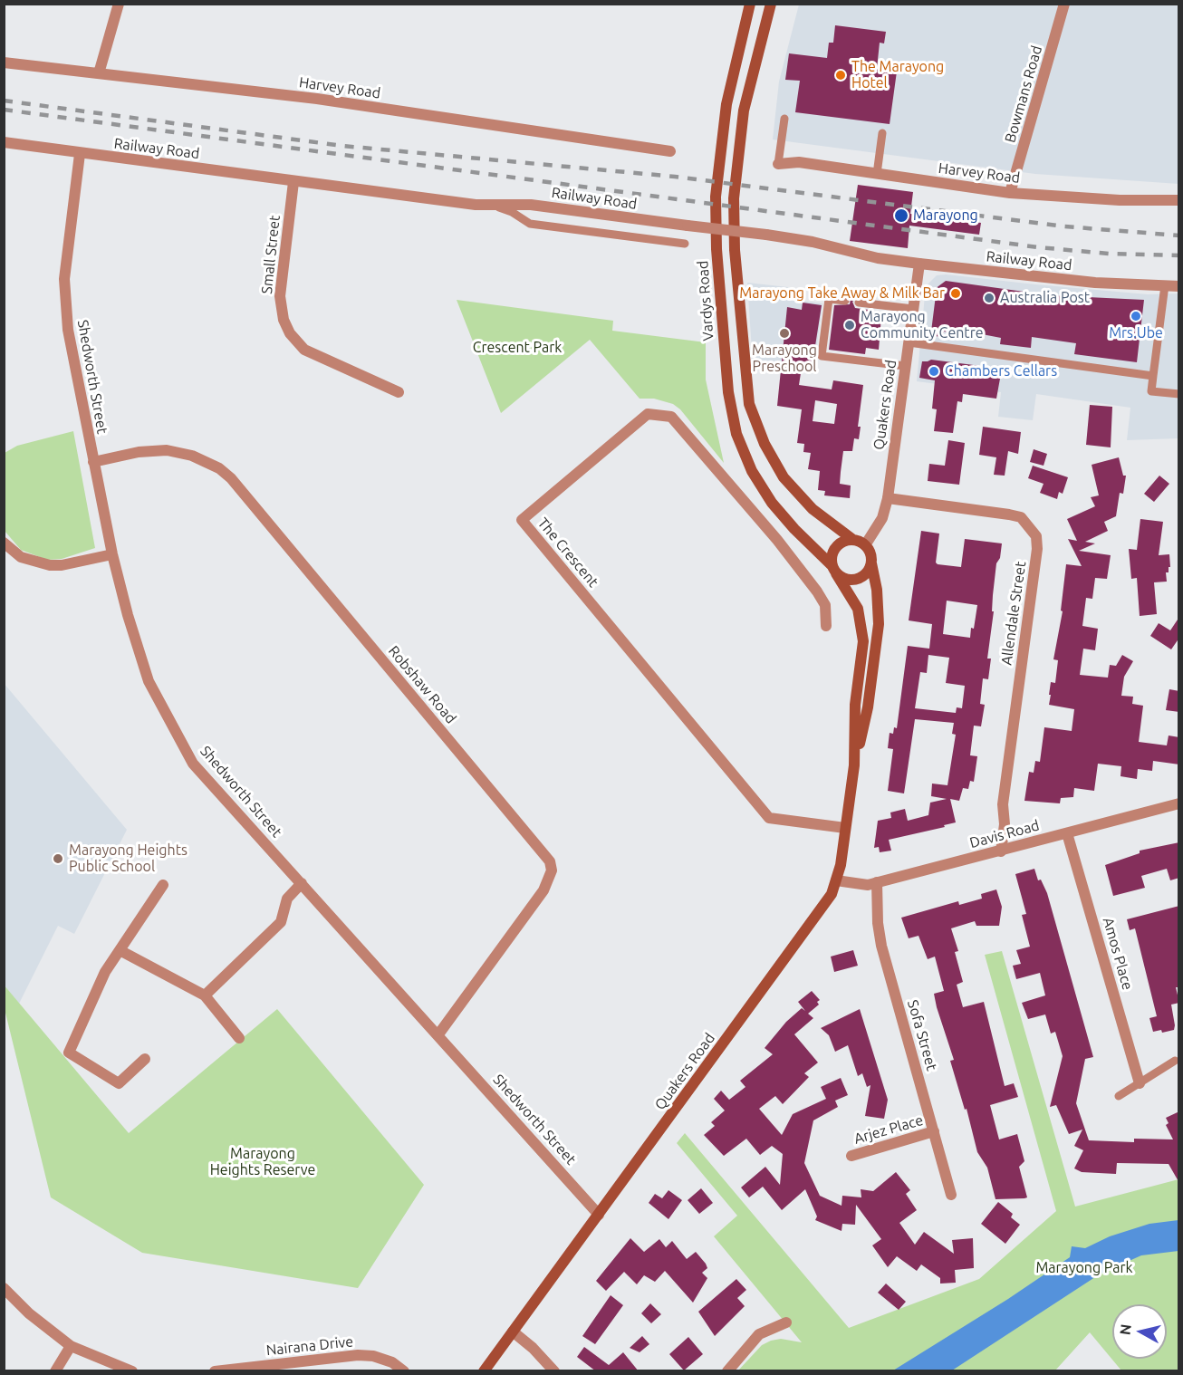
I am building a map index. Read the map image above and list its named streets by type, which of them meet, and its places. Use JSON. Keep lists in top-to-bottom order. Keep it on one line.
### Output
{"streets":{"main road":["Vardys Road","Quakers Road"],"street":["Harvey Road","Bowmans Road","Railway Road","Small Street","Shedworth Street","The Crescent","Allendale Street","Robshaw Road","Davis Road","Amos Place","Sofa Street","Arjez Place","Nairana Drive"]},"crossings":[["Harvey Road","Bowmans Road"],["Railway Road","Small Street"],["Railway Road","Shedworth Street"],["Railway Road","Quakers Road"],["Vardys Road","Quakers Road"],["Shedworth Street","Quakers Road"],["Shedworth Street","Robshaw Road"],["Quakers Road","The Crescent"],["Quakers Road","Allendale Street"],["Quakers Road","Davis Road"],["Allendale Street","Davis Road"],["Davis Road","Amos Place"],["Davis Road","Sofa Street"],["Sofa Street","Arjez Place"]],"parks":["Crescent Park","Marayong Heights Reserve","Marayong Park"],"places":["The Marayong Hotel","Marayong","Marayong Take Away & Milk Bar","Australia Post","Mrs.Ube","Marayong Community Centre","Marayong Preschool","Chambers Cellars","Marayong Heights Public School"],"north":"left"}
